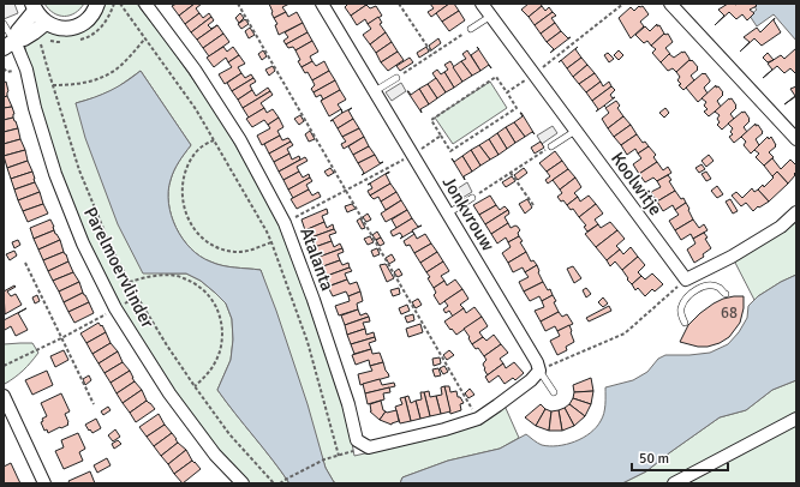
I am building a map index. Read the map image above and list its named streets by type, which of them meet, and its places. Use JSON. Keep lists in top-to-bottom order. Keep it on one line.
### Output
{"streets":{"street":["Koolwitje","Jonkvrouw","Atalanta","Parelmoervlinder"]},"house_numbers":["68"],"scale_bar":"50 m"}
